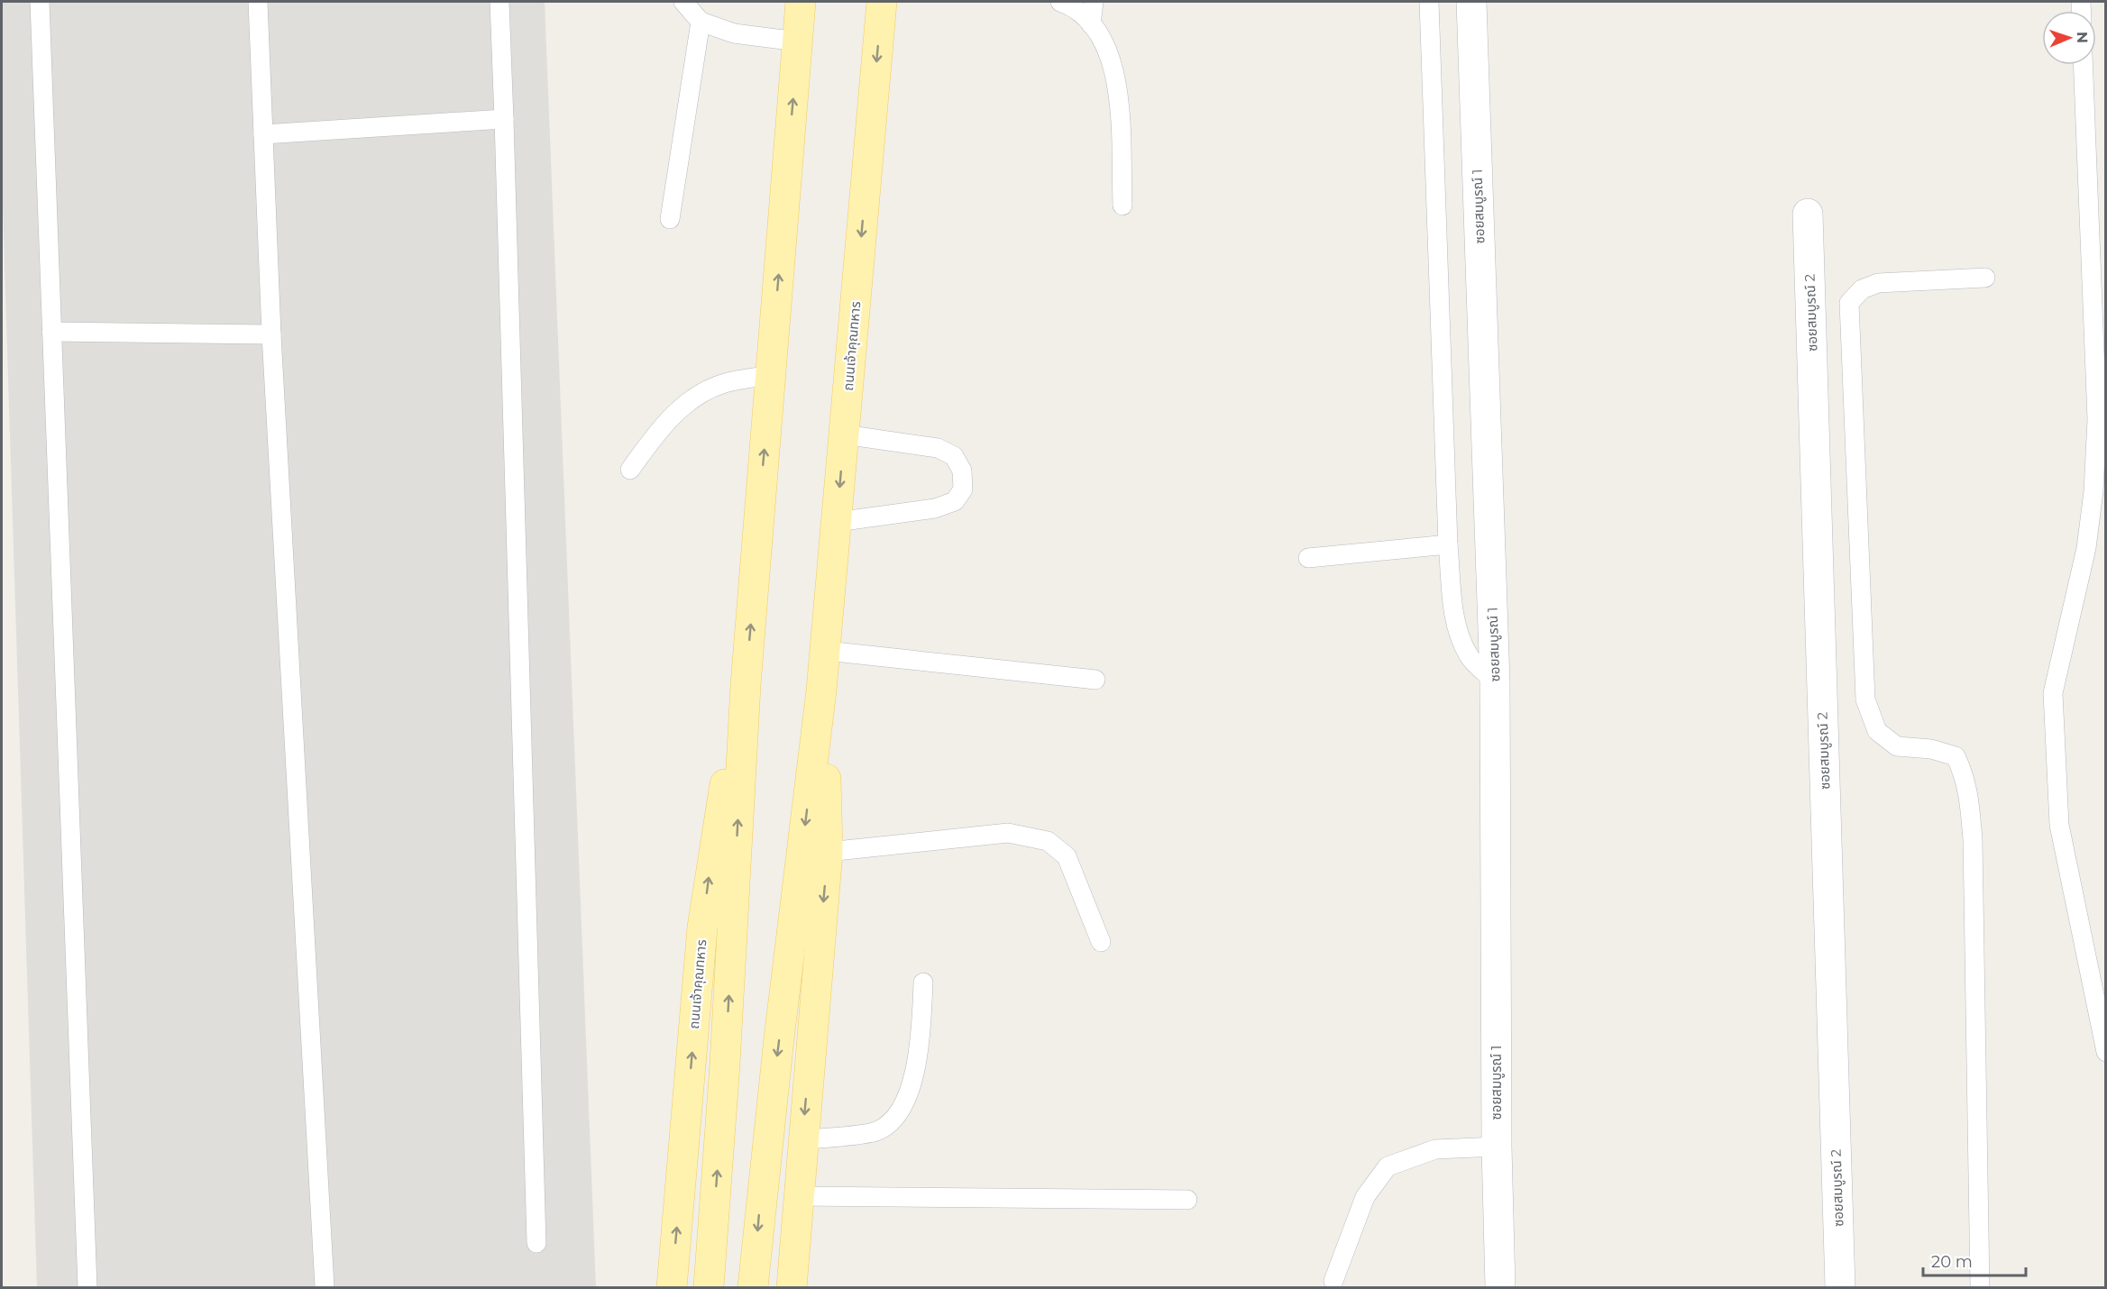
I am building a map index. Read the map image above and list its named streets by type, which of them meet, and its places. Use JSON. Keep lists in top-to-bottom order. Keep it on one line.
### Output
{"streets":{"main road":["ถนนเจ้าคุณทหาร"],"street":["ซอยสมบูรณ์ 1","ซอยสมบูรณ์ 2"]},"scale_bar":"20 m","north":"right"}
